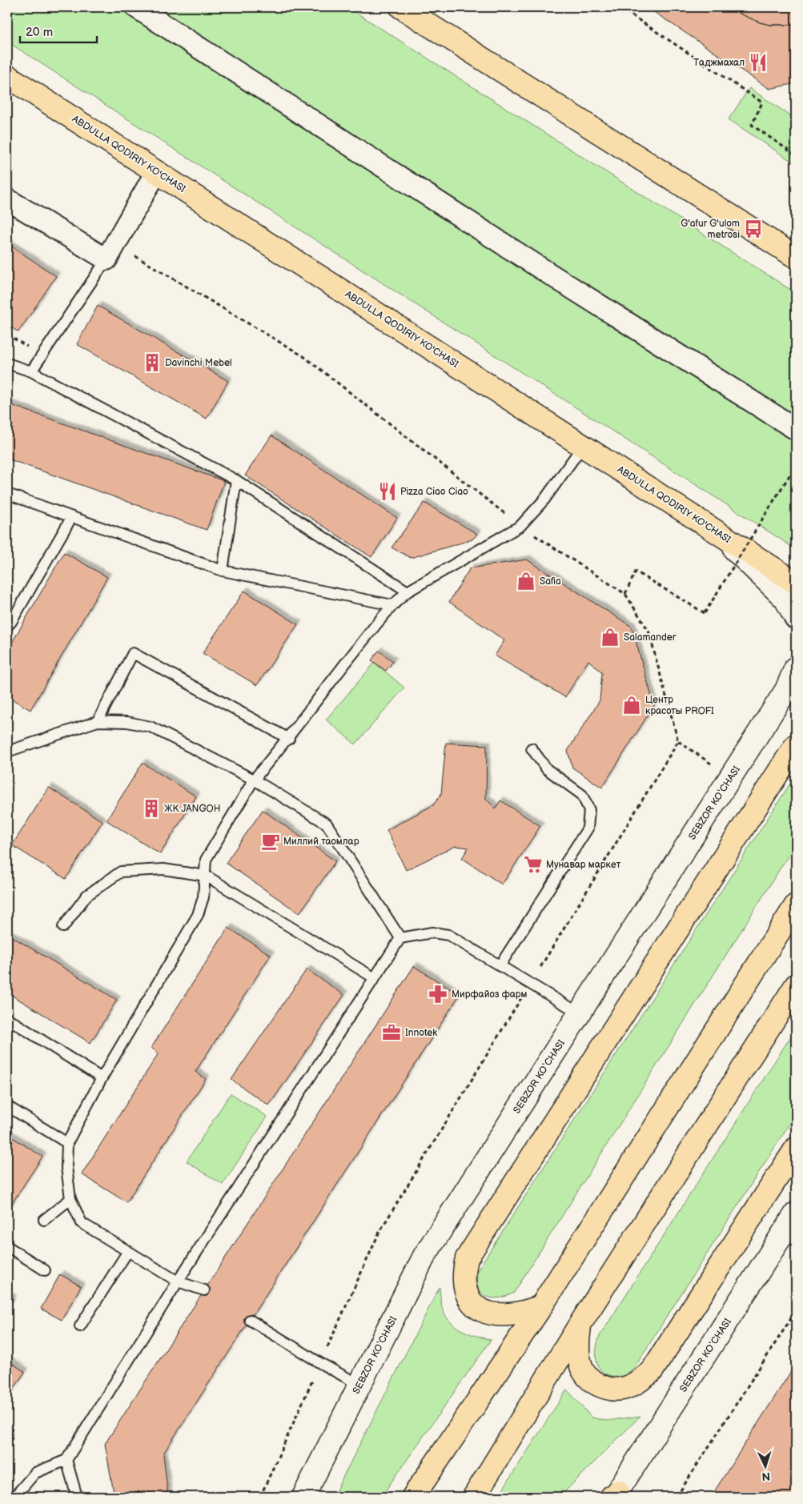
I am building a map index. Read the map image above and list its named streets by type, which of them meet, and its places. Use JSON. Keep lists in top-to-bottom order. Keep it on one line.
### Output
{"streets":{"main road":["ABDULLA QODIRIY KO'CHASI","SEBZOR KO‘CHASI"]},"places":{"restaurant":["Таджмахал","Pizza Ciao Ciao"],"bus stop":["G'afur G'ulom metrosi"],"building":["Davinchi Mebel","ЖК JANGOH"],"shop":["Safia","Salamander","Центр красоты PROFI"],"cafe":["Миллий таомлар"],"supermarket":["Мунавар маркет"],"pharmacy":["Мирфайоз фарм"],"office":["Innotek"]},"scale_bar":"20 m","north":"bottom"}
